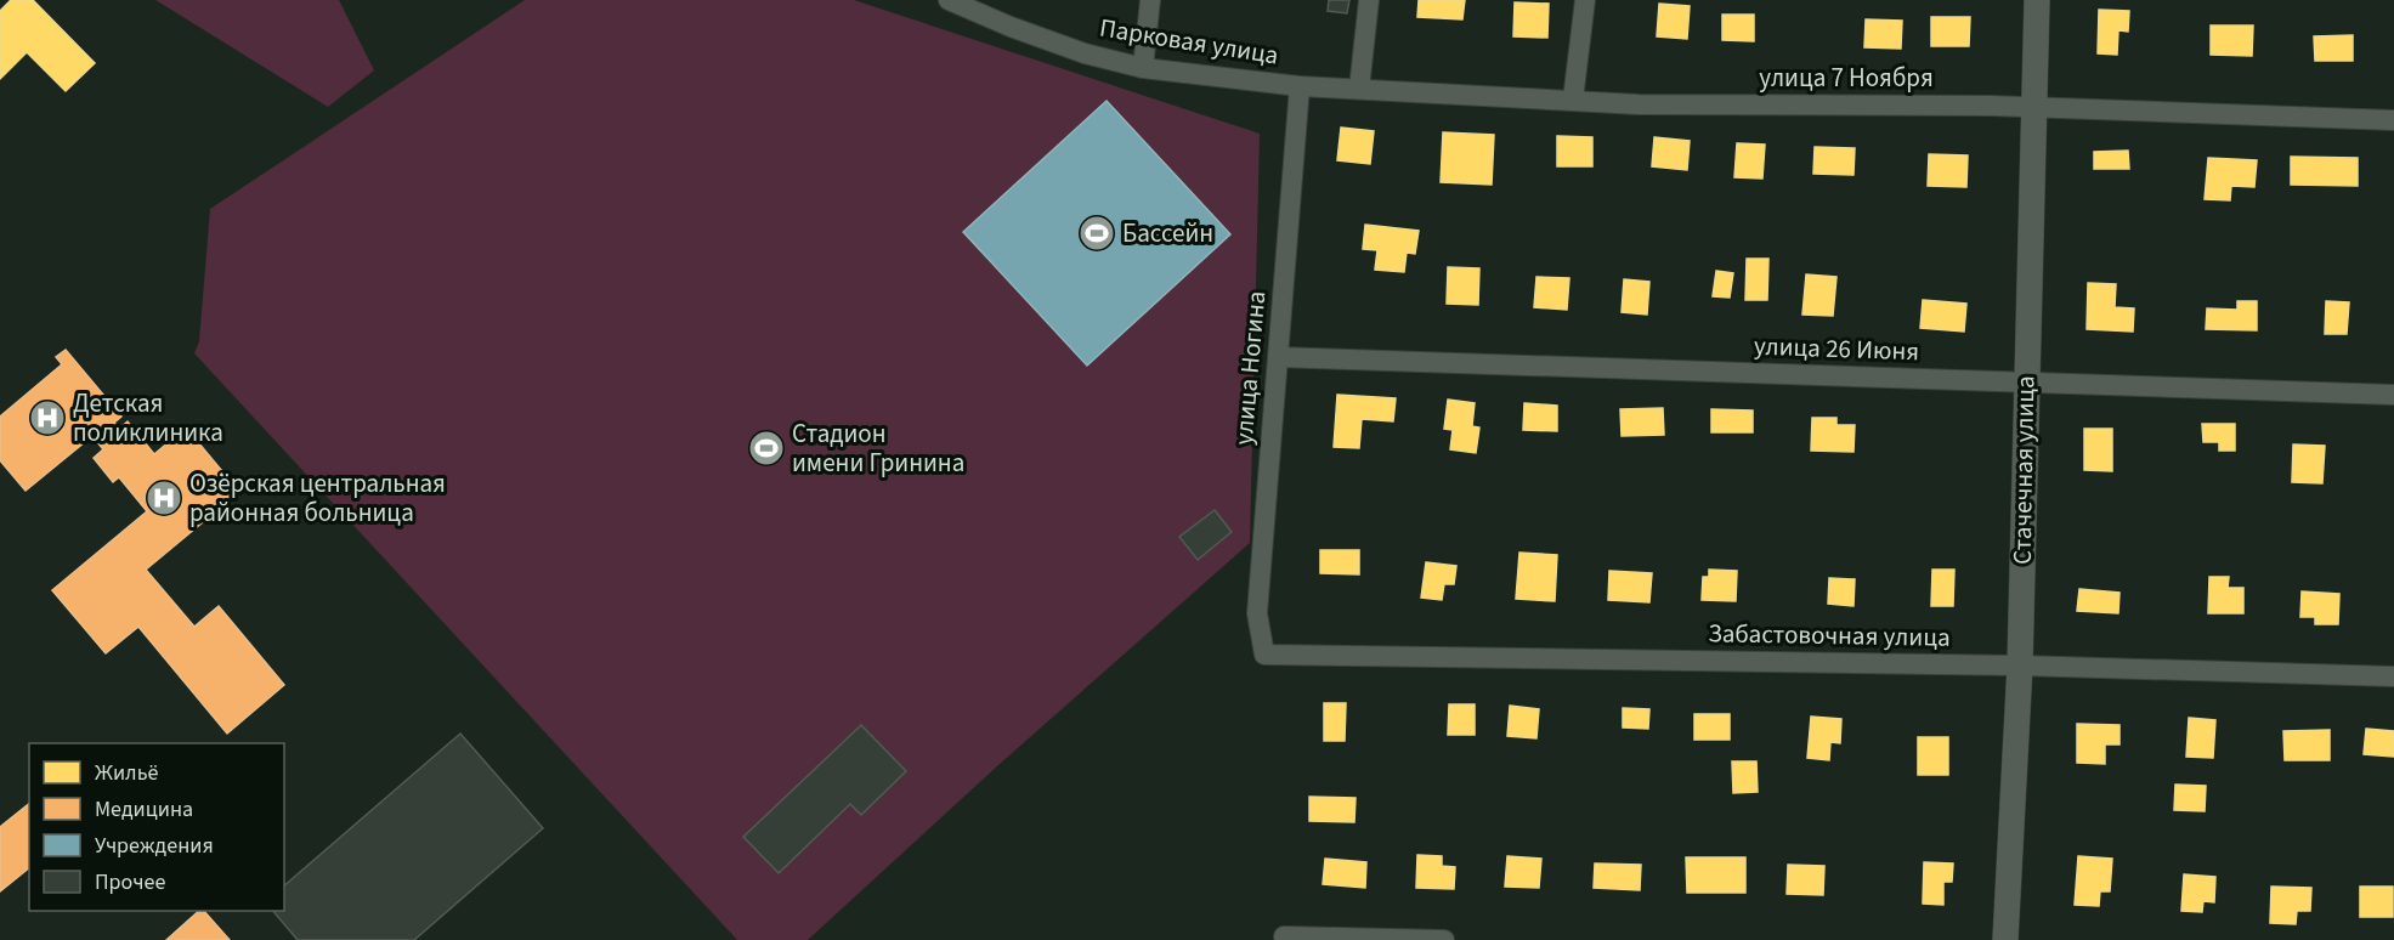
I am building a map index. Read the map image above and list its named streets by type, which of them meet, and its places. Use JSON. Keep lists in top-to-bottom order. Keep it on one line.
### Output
{"streets":{"street":["Парковая улица","улица 7 Ноября","улица 26 Июня","улица Ногина","Стачечная улица","Забастовочная улица"]},"crossings":[["Парковая улица","улица 7 Ноября"],["Парковая улица","улица Ногина"],["улица 7 Ноября","улица Ногина"],["улица 7 Ноября","Стачечная улица"],["улица 26 Июня","улица Ногина"],["улица 26 Июня","Стачечная улица"],["улица Ногина","Забастовочная улица"],["Стачечная улица","Забастовочная улица"]],"places":{"sports":["Бассейн","Стадион имени Гринина"],"hospital":["Детская поликлиника","Озёрская центральная районная больница"]},"legend":["Жильё","Медицина","Учреждения","Прочее"]}
